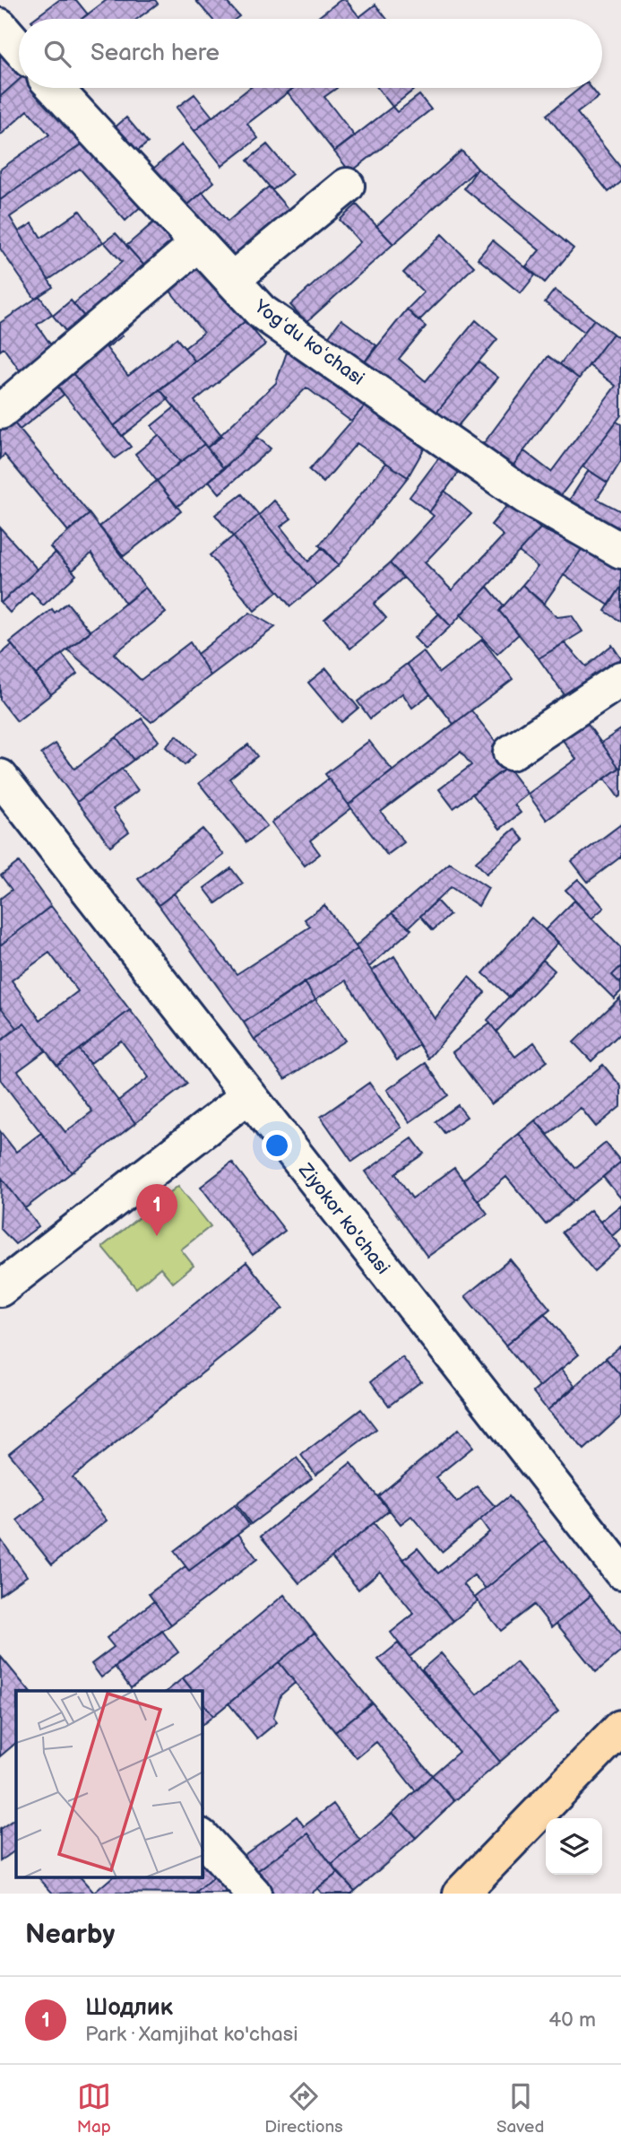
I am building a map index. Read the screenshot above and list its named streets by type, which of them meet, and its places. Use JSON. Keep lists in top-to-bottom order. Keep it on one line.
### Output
{"streets":{"street":["Yogʻdu koʻchasi","Ziyokor ko'chasi"]},"page":{"search":"Search here","pins":"1","heading":"Nearby","list":[{"mark":"1","name":"Шодлик","note":"Park · Xamjihat ko'chasi","value":"40 m"}],"nav":["Map","Directions","Saved"]}}
